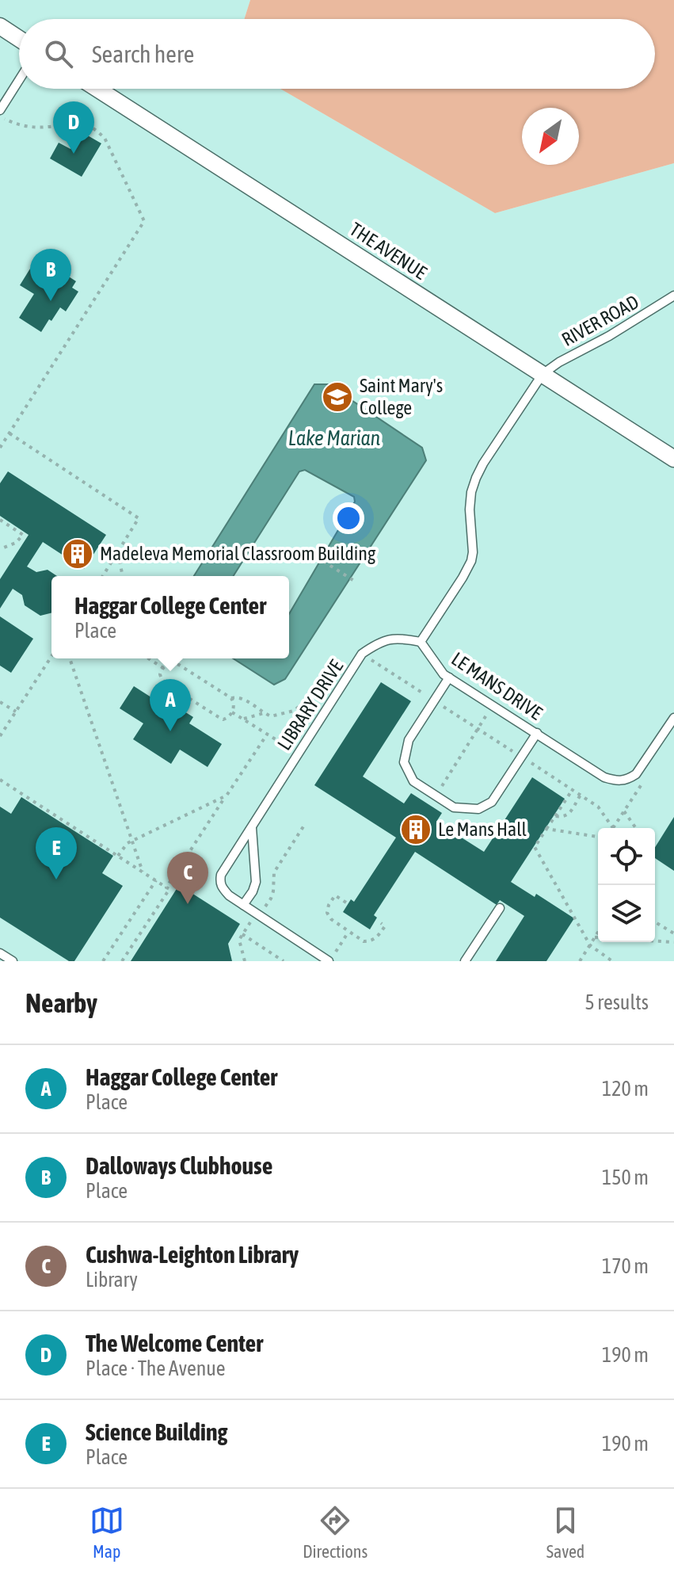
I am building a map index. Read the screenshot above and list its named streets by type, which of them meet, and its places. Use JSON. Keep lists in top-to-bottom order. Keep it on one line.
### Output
{"streets":{"street":["THE AVENUE"],"lane":["RIVER ROAD","LE MANS DRIVE","LIBRARY DRIVE"]},"crossings":[["THE AVENUE","RIVER ROAD"],["LE MANS DRIVE","LIBRARY DRIVE"]],"water":["Lake Marian"],"places":{"school or university":["Saint Mary's College"],"building":["Madeleva Memorial Classroom Building","Le Mans Hall"]},"north":"bottom left","page":{"search":"Search here","pins":["D","B","A","E","C"],"popup":["Haggar College Center","Place"],"heading":["Nearby","5 results"],"list":[{"mark":"A","name":"Haggar College Center","note":"Place","value":"120 m"},{"mark":"B","name":"Dalloways Clubhouse","note":"Place","value":"150 m"},{"mark":"C","name":"Cushwa-Leighton Library","note":"Library","value":"170 m"},{"mark":"D","name":"The Welcome Center","note":"Place · The Avenue","value":"190 m"},{"mark":"E","name":"Science Building","note":"Place","value":"190 m"}],"nav":["Map","Directions","Saved"]}}
